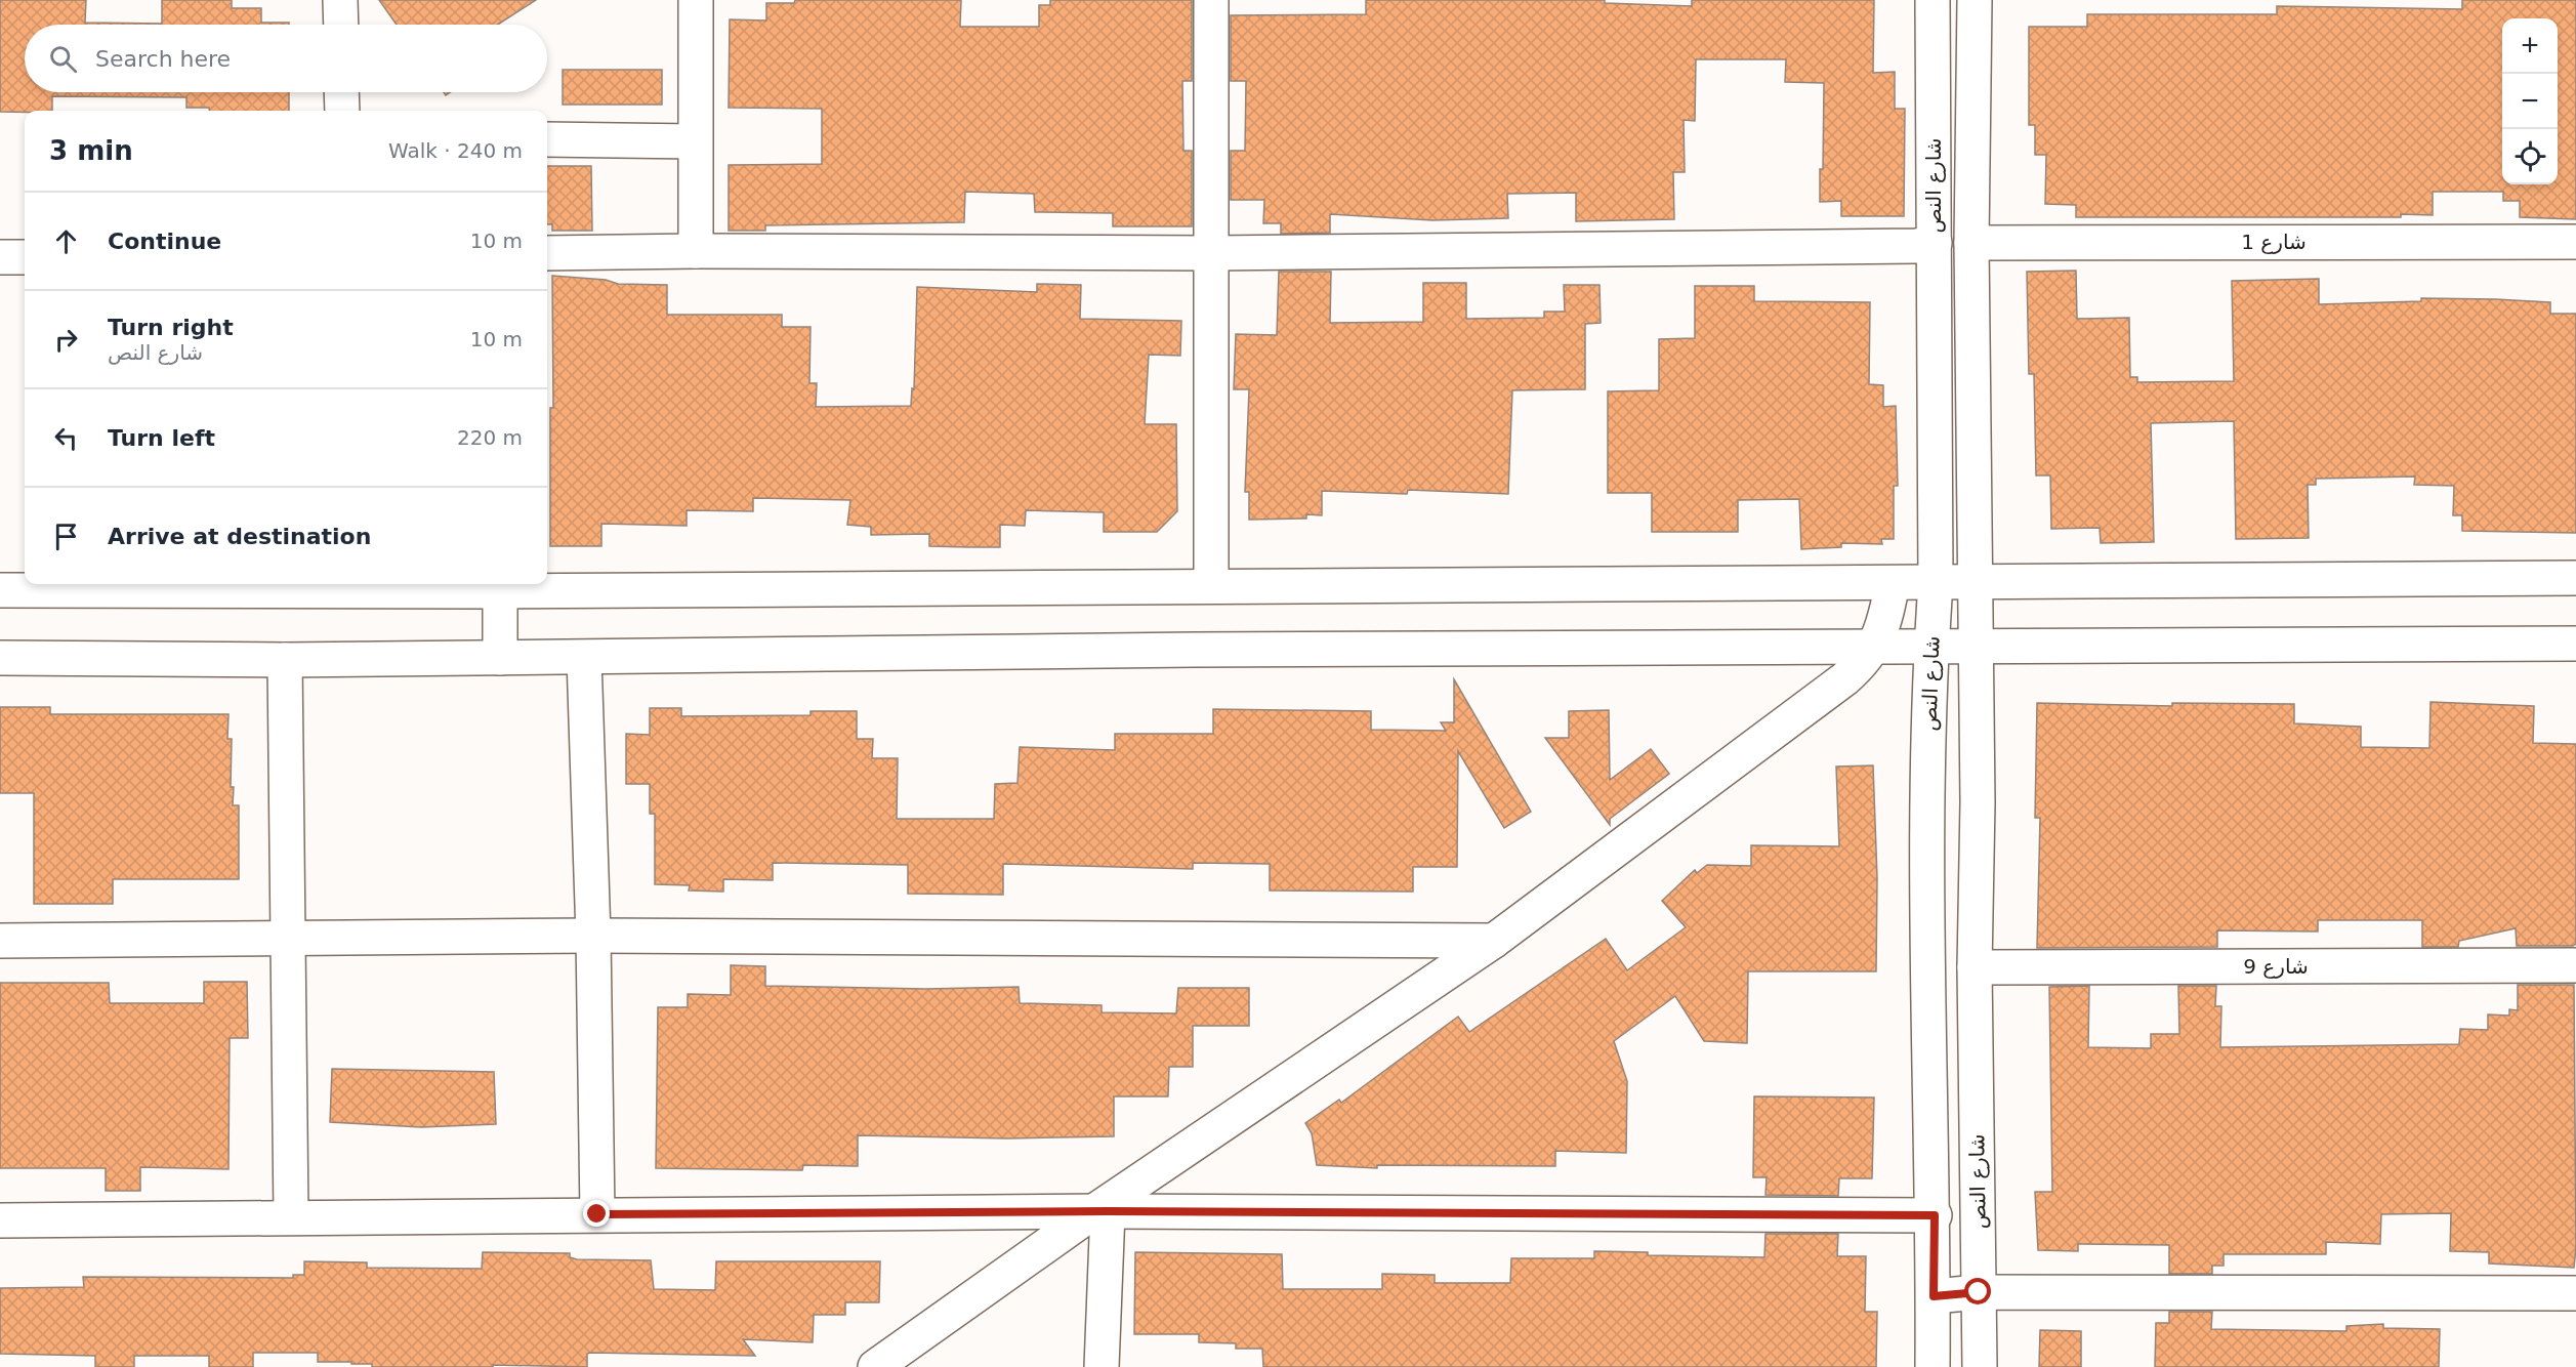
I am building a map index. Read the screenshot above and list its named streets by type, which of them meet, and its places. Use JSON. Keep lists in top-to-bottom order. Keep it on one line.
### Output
{"streets":{"street":["شارع النص","شارع 1","شارع 9"]},"crossings":[["شارع النص","شارع 1"],["شارع النص","شارع 9"]],"page":{"map_buttons":["+","−"],"search":"Search here","heading":["3 min","Walk · 240 m"],"list":[["Continue","10 m"],["Turn right","شارع النص","10 m"],["Turn left","220 m"],"Arrive at destination"]}}
